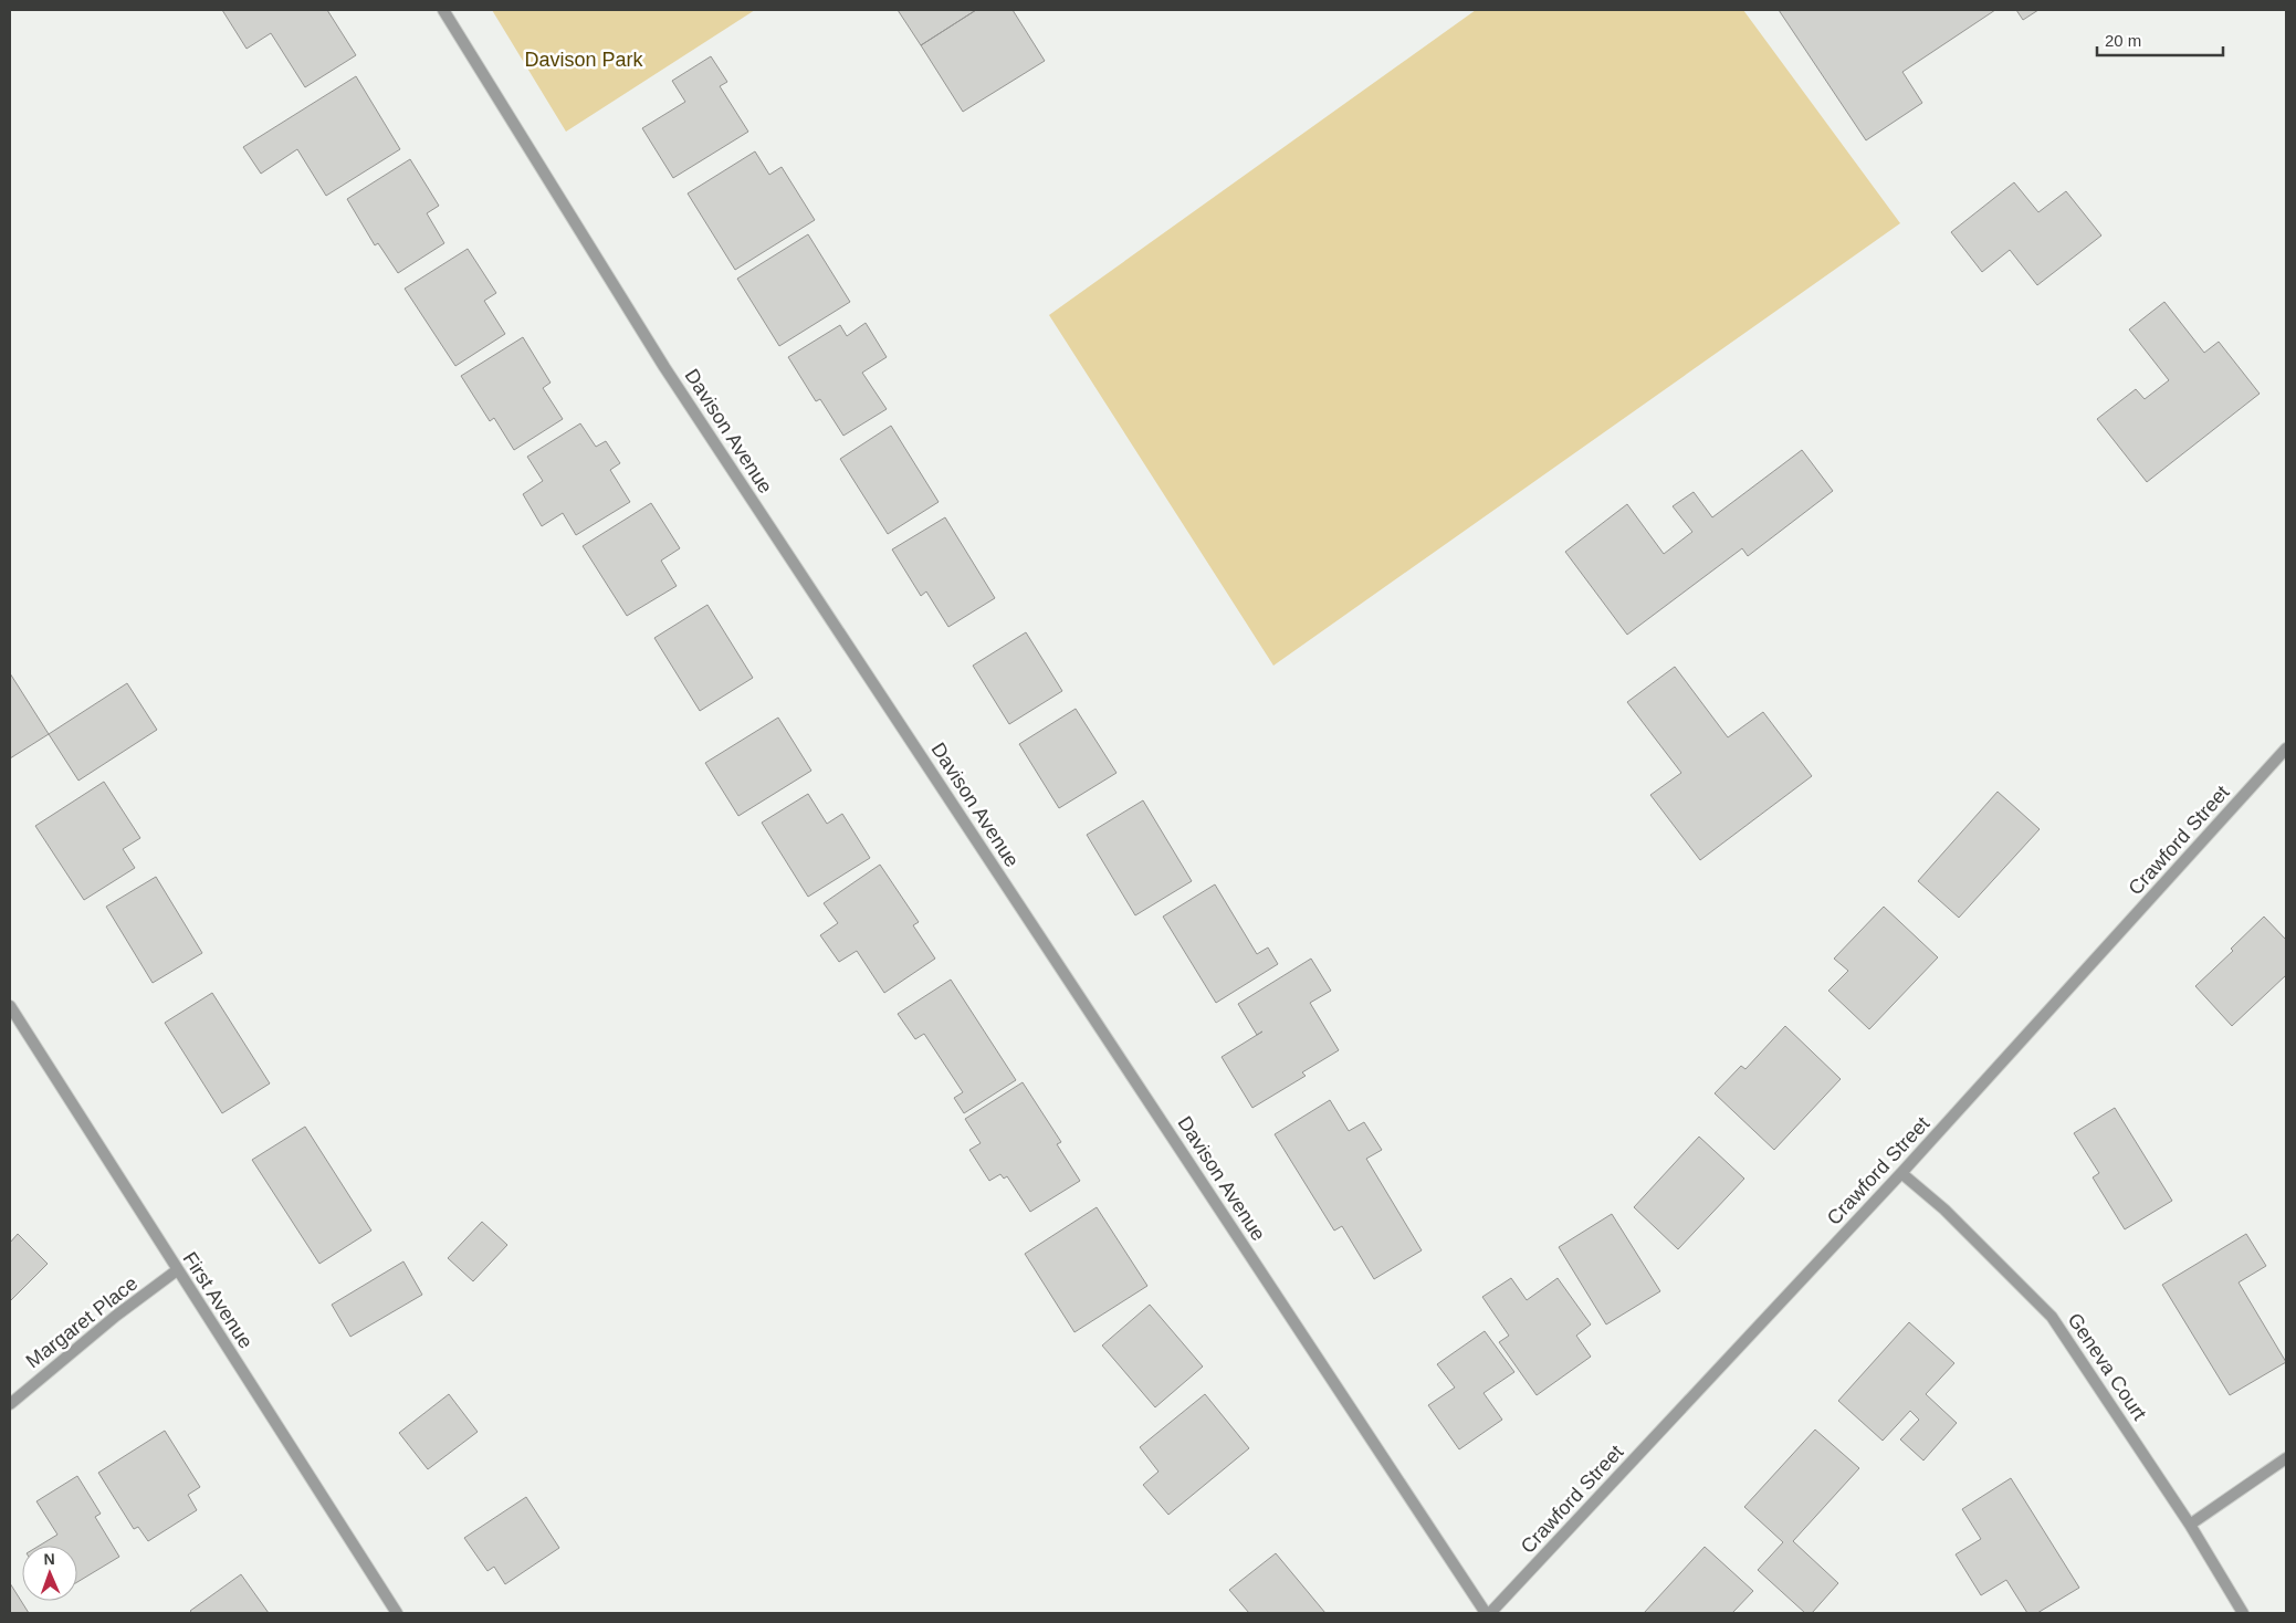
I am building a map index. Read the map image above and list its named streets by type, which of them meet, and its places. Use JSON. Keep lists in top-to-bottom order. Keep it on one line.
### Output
{"streets":{"street":["Davison Avenue","Crawford Street","First Avenue","Margaret Place","Geneva Court"]},"crossings":[["Davison Avenue","Crawford Street"],["Crawford Street","Geneva Court"],["First Avenue","Margaret Place"]],"parks":["Davison Park"],"scale_bar":"20 m","north":"top"}
